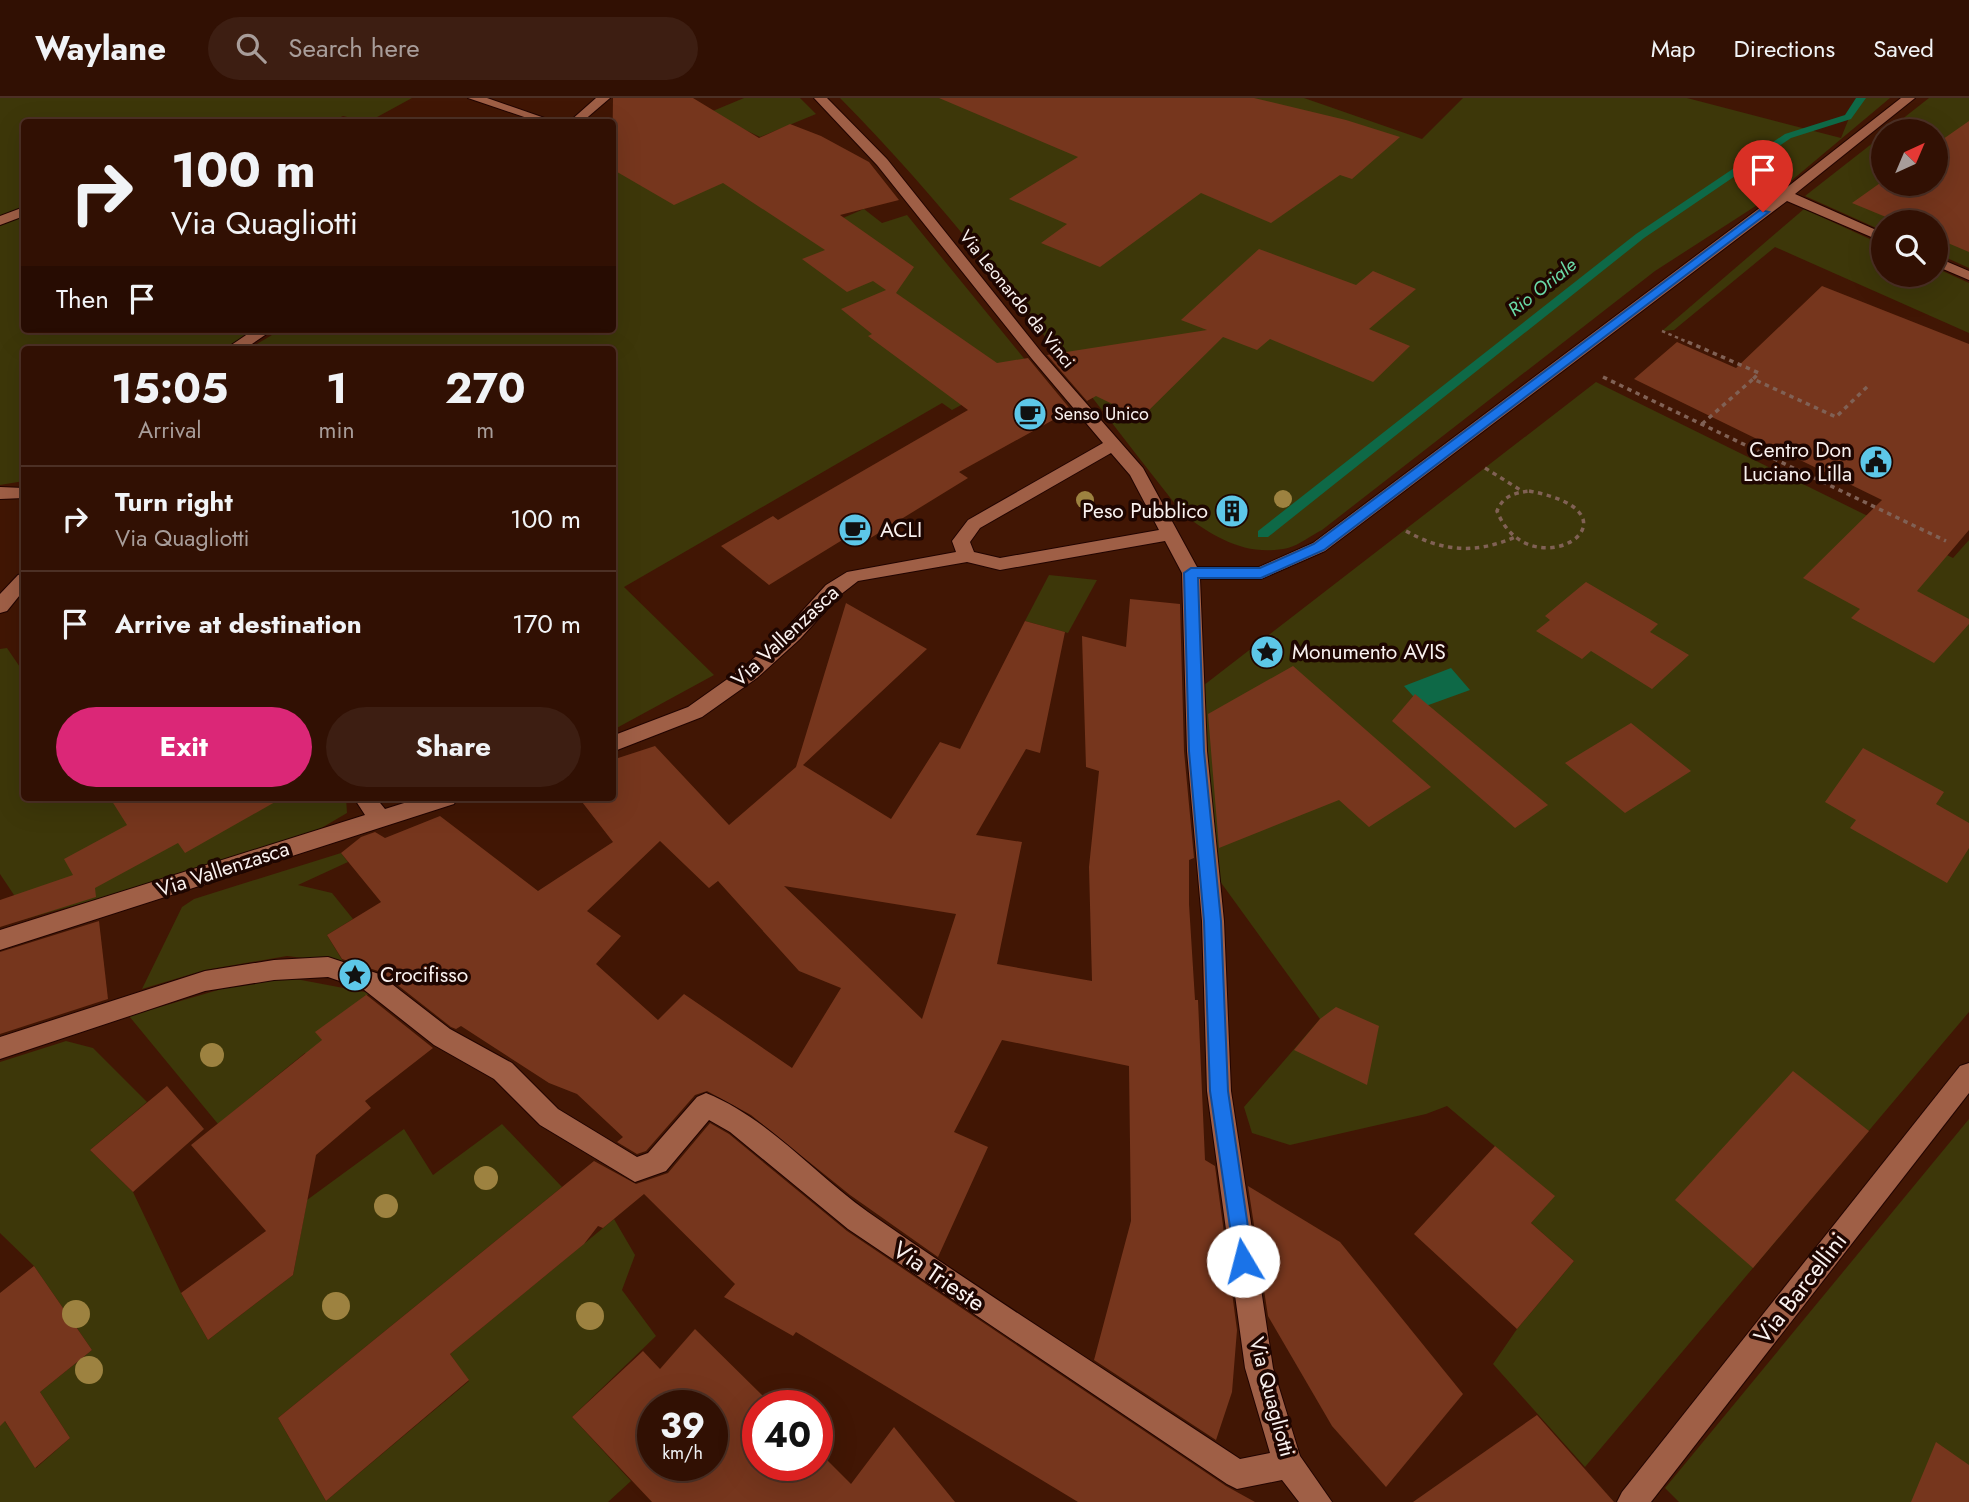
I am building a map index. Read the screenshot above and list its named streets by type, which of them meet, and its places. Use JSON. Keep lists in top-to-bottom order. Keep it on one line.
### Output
{"streets":{"street":["Via Leonardo da Vinci","Via Vallenzasca","Via Trieste","Via Barcellini","Via Quagliotti"]},"crossings":[["Via Leonardo da Vinci","Via Quagliotti"],["Via Trieste","Via Quagliotti"]],"water":["Rio Oriale"],"places":{"cafe":["Senso Unico","ACLI"],"public building":["Centro Don Luciano Lilla"],"building":["Peso Pubblico"],"place":["Monumento AVIS","Crocifisso"]},"north":"top right","page":{"header":"Waylane","search":"Search here","nav":["Map","Directions","Saved"],"turn":["100 m","Via Quagliotti"],"then":"Then","eta":["15:05","Arrival","1","min","270","m"],"list":[{"name":"Turn right","note":"Via Quagliotti","value":"100 m"},{"name":"Arrive at destination","value":"170 m"}],"buttons":["Exit","Share"],"speed":"39 km/h","limit":"40"}}
